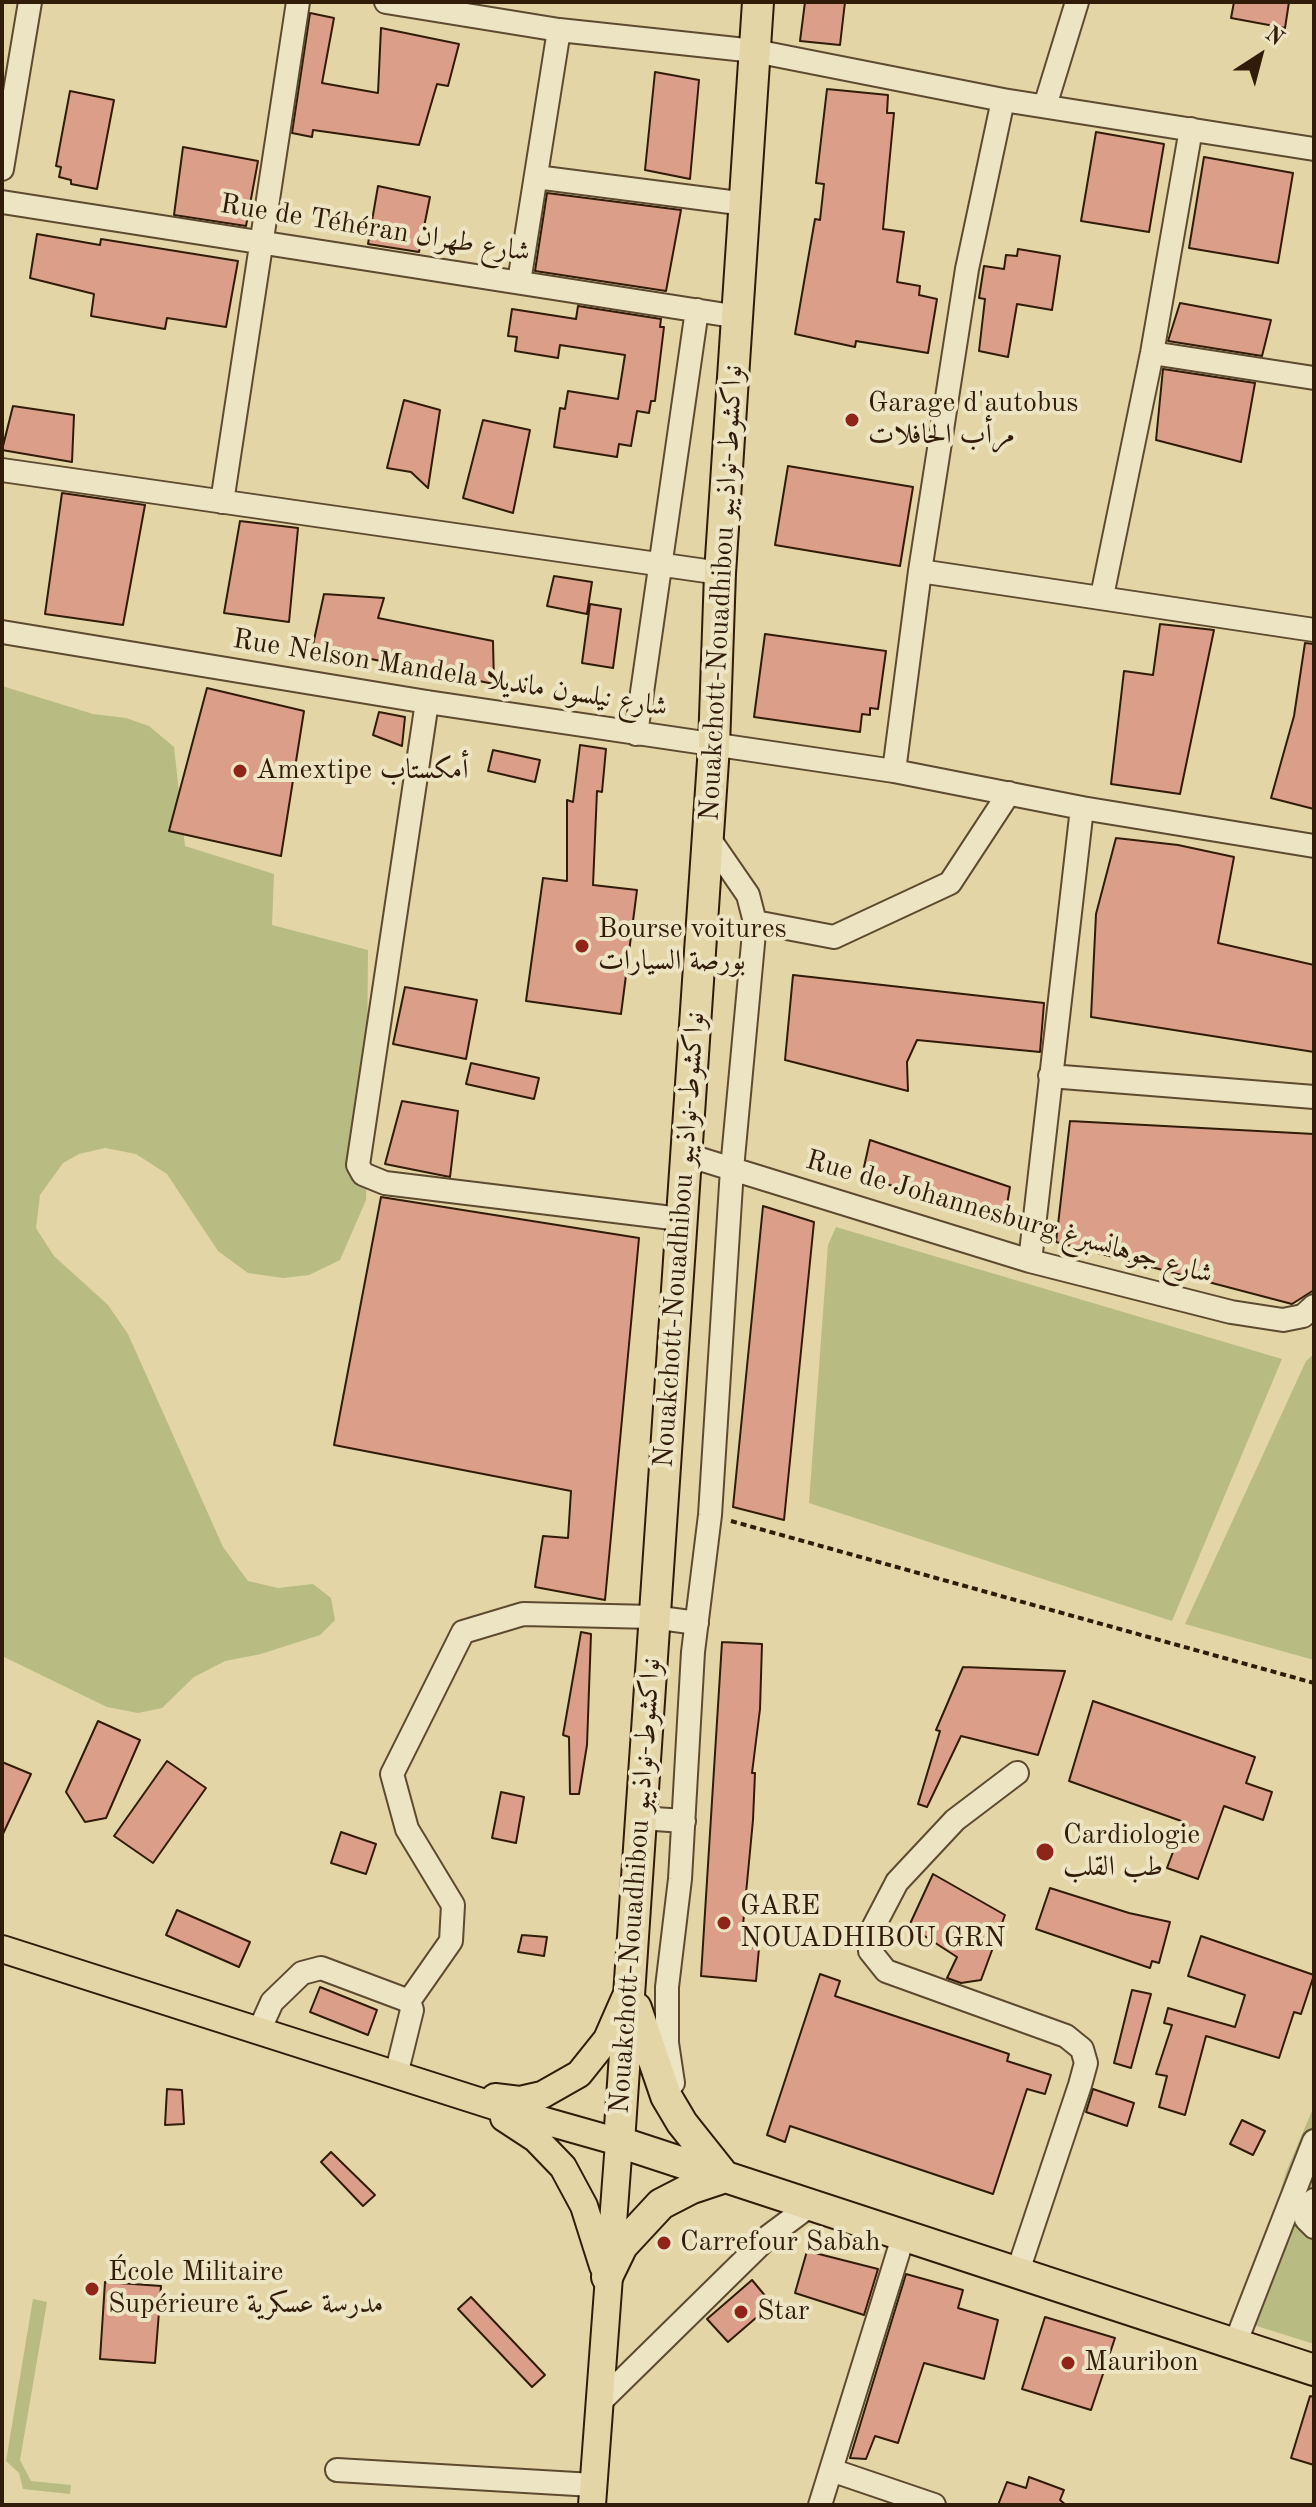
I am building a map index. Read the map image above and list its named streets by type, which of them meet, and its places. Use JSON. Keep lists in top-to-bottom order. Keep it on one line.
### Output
{"streets":{"highway":["Nouakchott-Nouadhibou نواكشوط-نواذيبو"],"street":["Rue de Téhéran شارع طهران","Rue Nelson Mandela شارع نيلسون مانديلا","Rue de Johannesburg شارع جوهانسبرغ"]},"crossings":[["Rue de Téhéran شارع طهران","Nouakchott-Nouadhibou نواكشوط-نواذيبو"],["Nouakchott-Nouadhibou نواكشوط-نواذيبو","Rue Nelson Mandela شارع نيلسون مانديلا"],["Nouakchott-Nouadhibou نواكشوط-نواذيبو","Rue de Johannesburg شارع جوهانسبرغ"]],"places":["Garage d'autobus مرأب الحافلات","Amextipe أمكستاب","Bourse voitures بورصة السيارات","Cardiologie طب القلب","GARE NOUADHIBOU GRN","Carrefour Sabah","École Militaire Supérieure مدرسة عسكرية","Star","Mauribon"],"north":"top right"}
